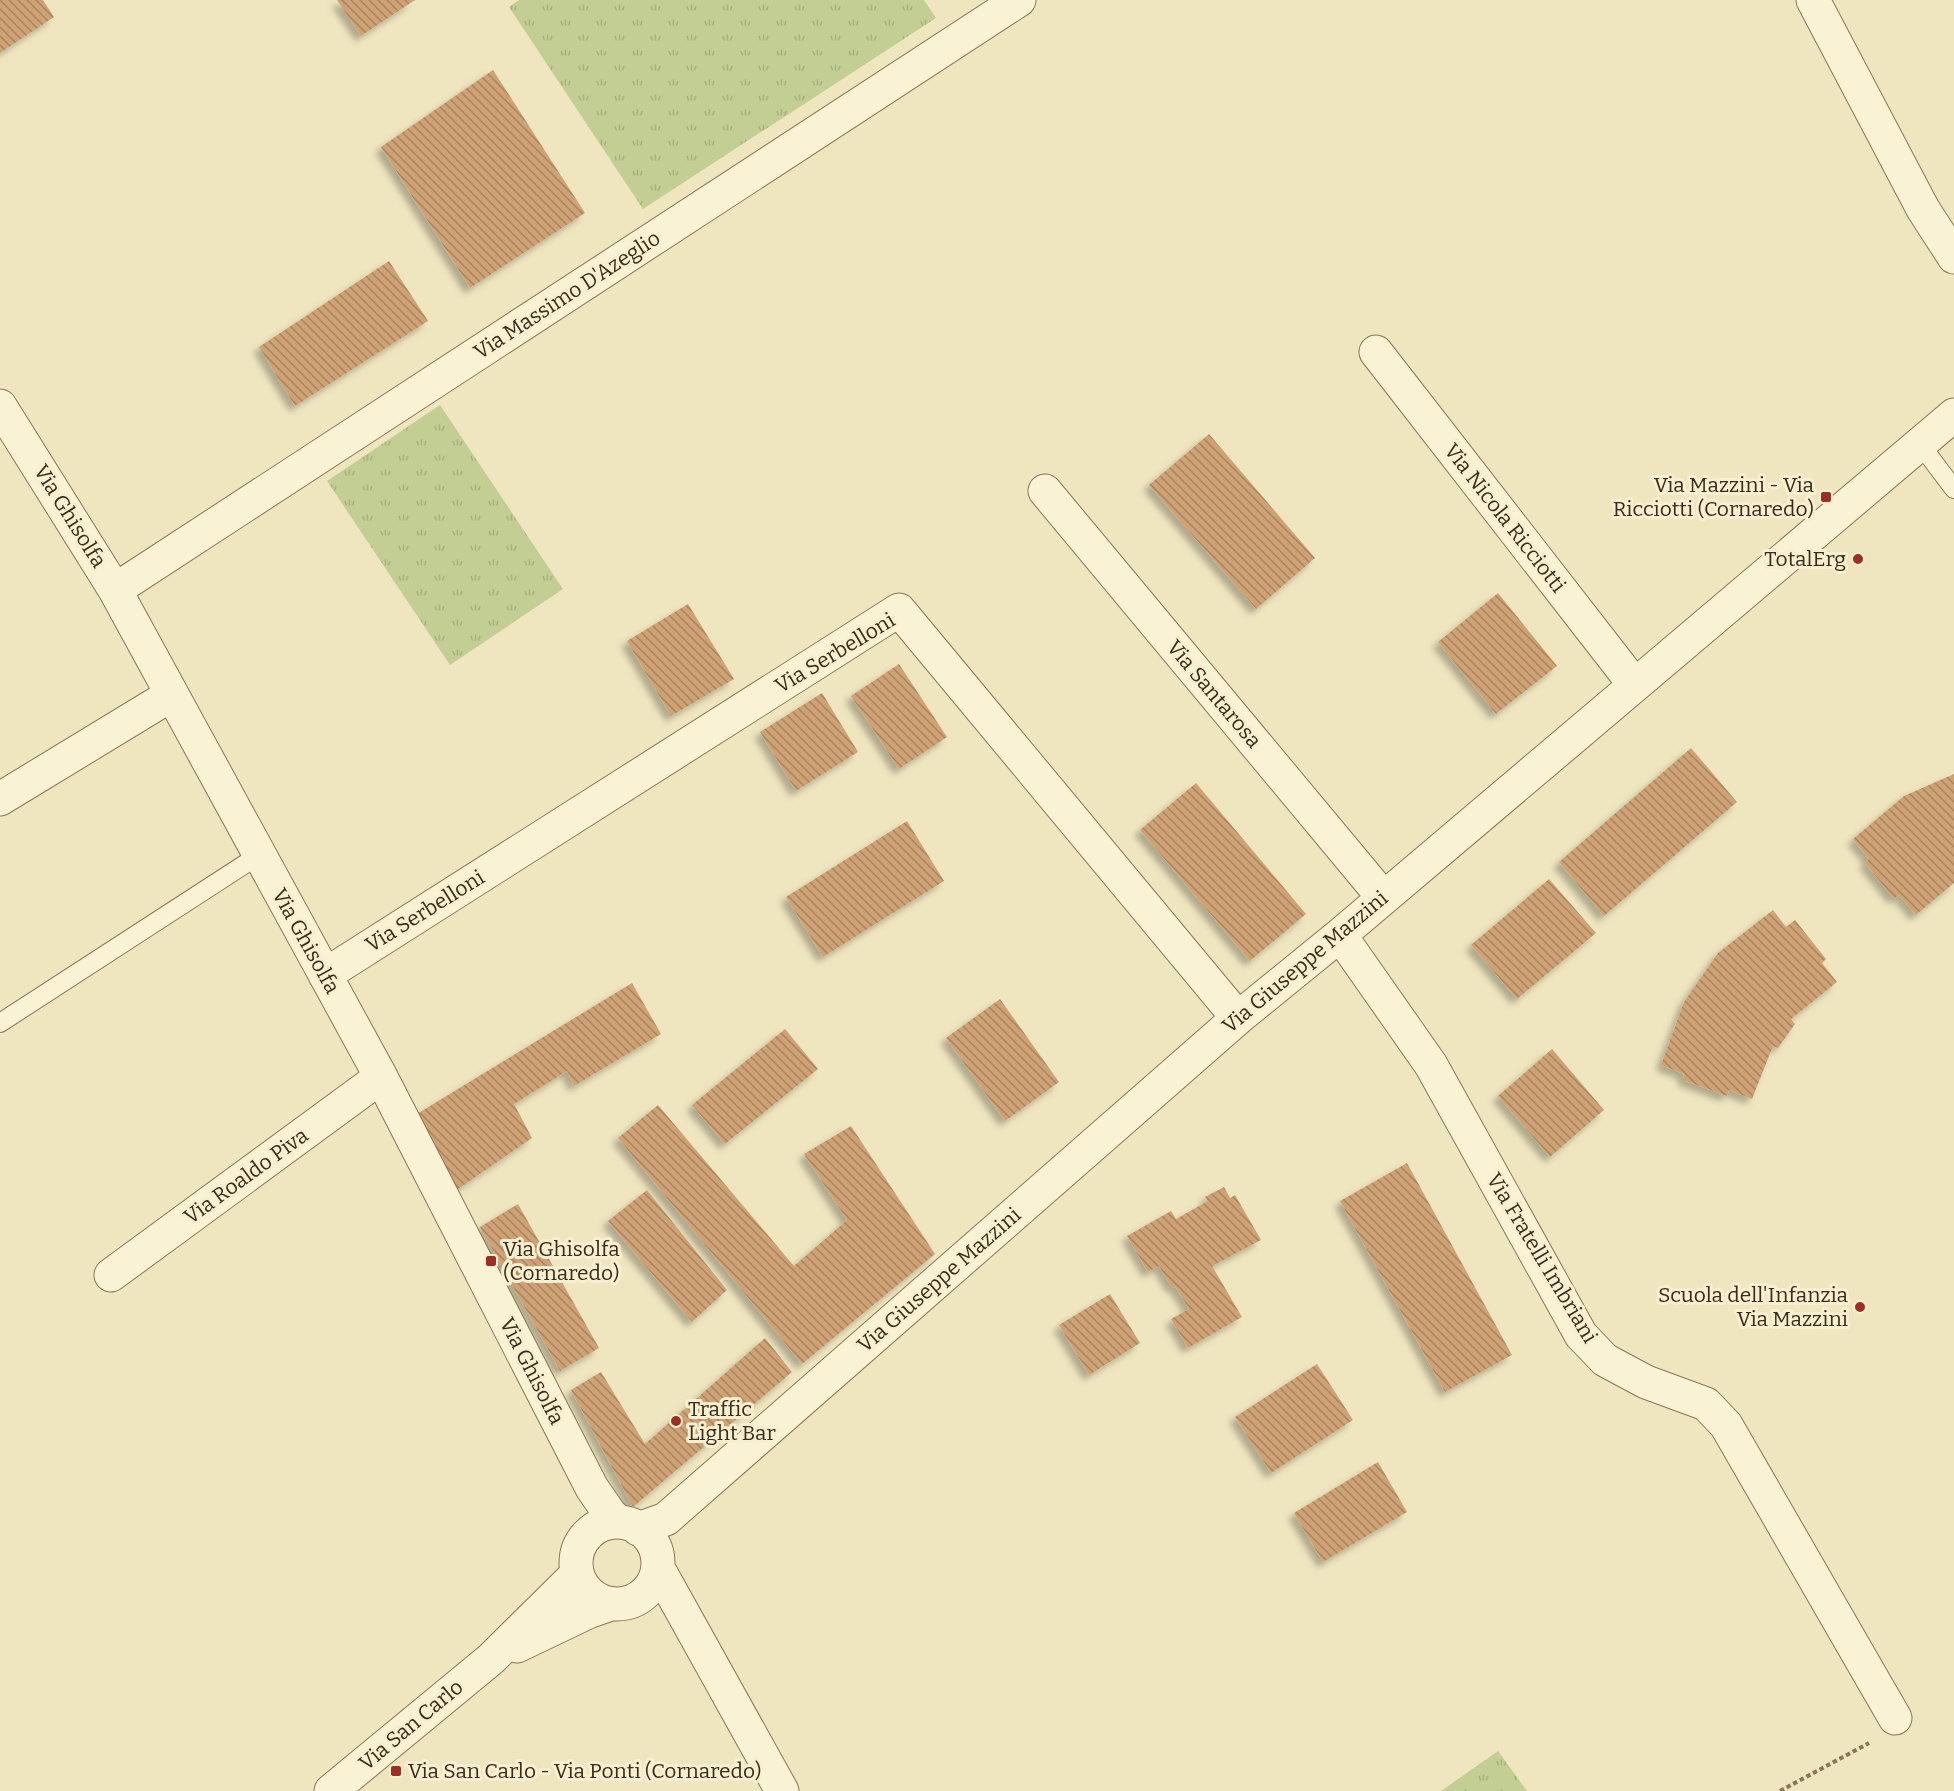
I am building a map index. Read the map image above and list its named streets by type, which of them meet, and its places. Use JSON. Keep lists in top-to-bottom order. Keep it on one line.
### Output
{"streets":{"street":["Via Massimo D'Azeglio","Via Ghisolfa","Via Nicola Ricciotti","Via Serbelloni","Via Santarosa","Via Giuseppe Mazzini","Via Roaldo Piva","Via Fratelli Imbriani","Via San Carlo"]},"crossings":[["Via Massimo D'Azeglio","Via Ghisolfa"],["Via Ghisolfa","Via Serbelloni"],["Via Ghisolfa","Via Giuseppe Mazzini"],["Via Ghisolfa","Via Roaldo Piva"],["Via Ghisolfa","Via San Carlo"],["Via Nicola Ricciotti","Via Giuseppe Mazzini"],["Via Serbelloni","Via Giuseppe Mazzini"],["Via Santarosa","Via Giuseppe Mazzini"],["Via Giuseppe Mazzini","Via Fratelli Imbriani"],["Via Giuseppe Mazzini","Via San Carlo"]],"places":{"transit":["Via Mazzini - Via Ricciotti (Cornaredo)","Via Ghisolfa (Cornaredo)","Via San Carlo - Via Ponti (Cornaredo)"],"other":["TotalErg","Scuola dell'Infanzia Via Mazzini","Traffic Light Bar"]}}
